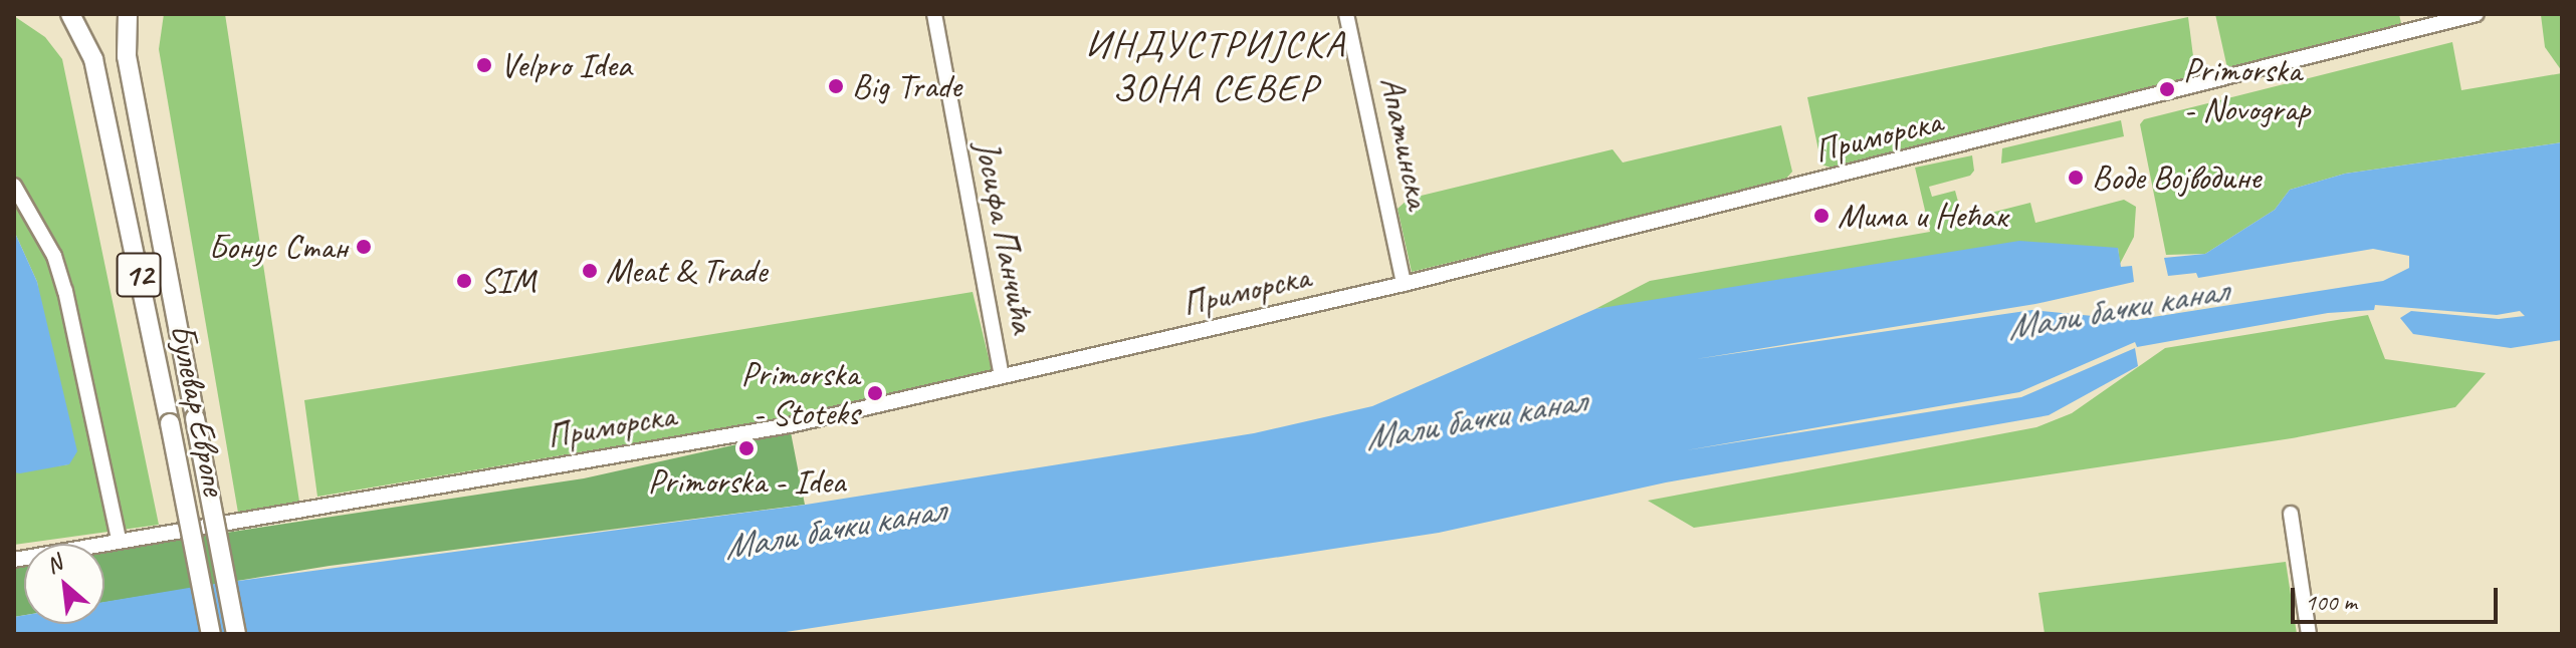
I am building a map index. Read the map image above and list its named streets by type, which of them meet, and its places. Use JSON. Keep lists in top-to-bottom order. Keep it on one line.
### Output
{"streets":{"main road":["12","Булевар Европе"],"street":["Приморска","Апатинска","Јосифа Панчића"]},"crossings":[["Приморска","Апатинска"],["Приморска","Јосифа Панчића"]],"districts":["ИНДУСТРИЈСКА ЗОНА СЕВЕР"],"water":["Мали бачки канал"],"places":["Velpro Idea","Big Trade","Primorska - Novograp","Воде Војводине","Мима и Нећак","Бонус Стан","Meat & Trade","SIM","Primorska - Stoteks","Primorska - Idea"],"scale_bar":"100 m","north":"top left"}
